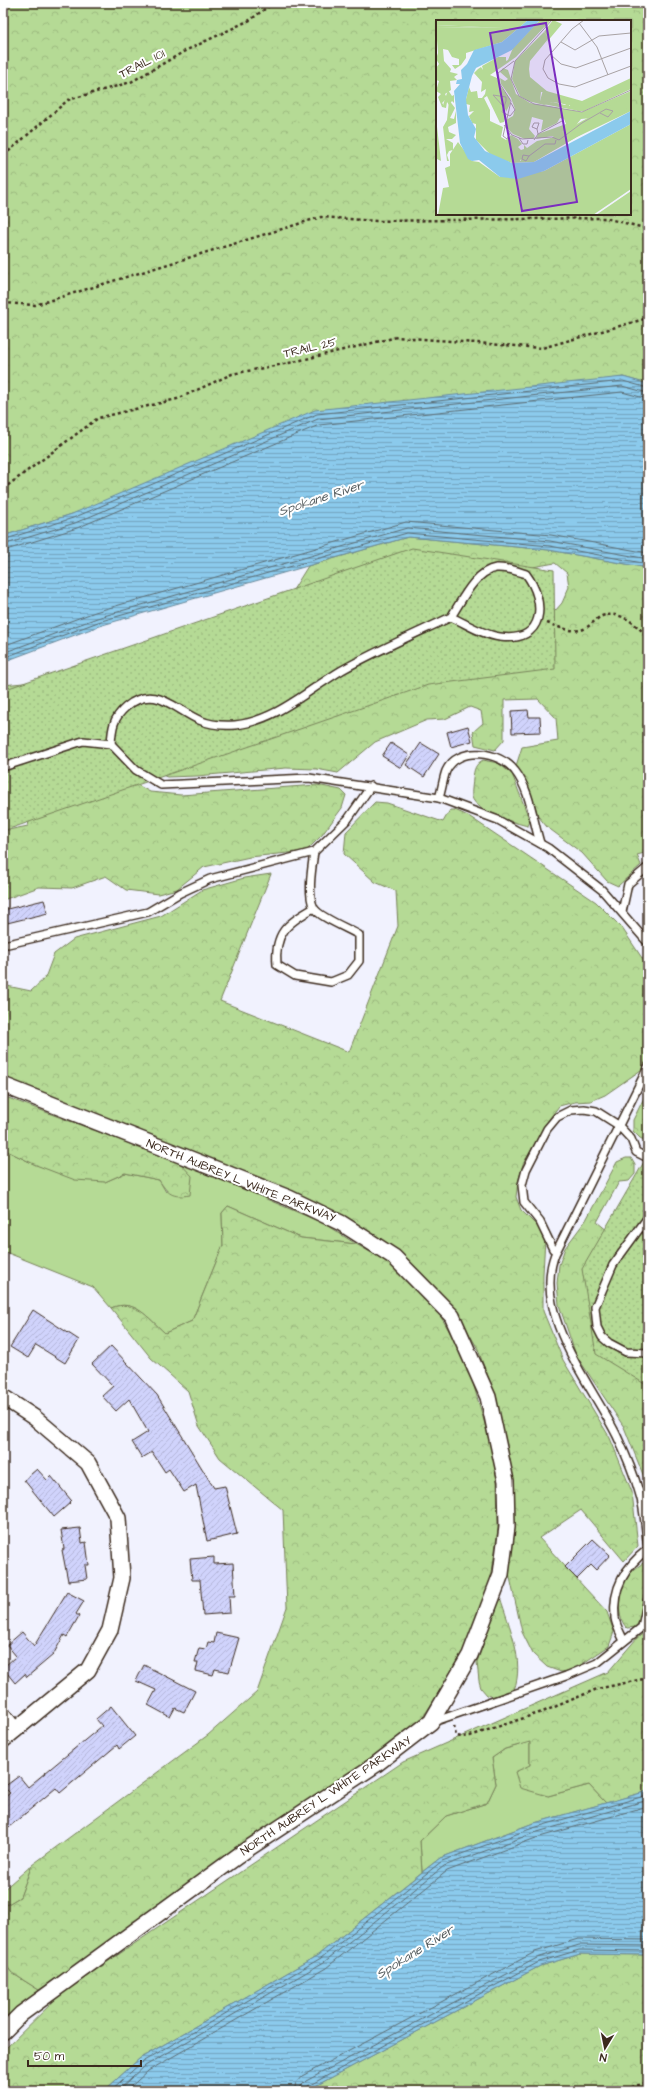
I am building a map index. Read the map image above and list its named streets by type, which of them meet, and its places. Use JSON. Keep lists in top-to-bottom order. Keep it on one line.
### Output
{"streets":{"street":["NORTH AUBREY L WHITE PARKWAY"],"path":["TRAIL 101","TRAIL 25"]},"water":["Spokane River"],"scale_bar":"50 m","north":"bottom"}
